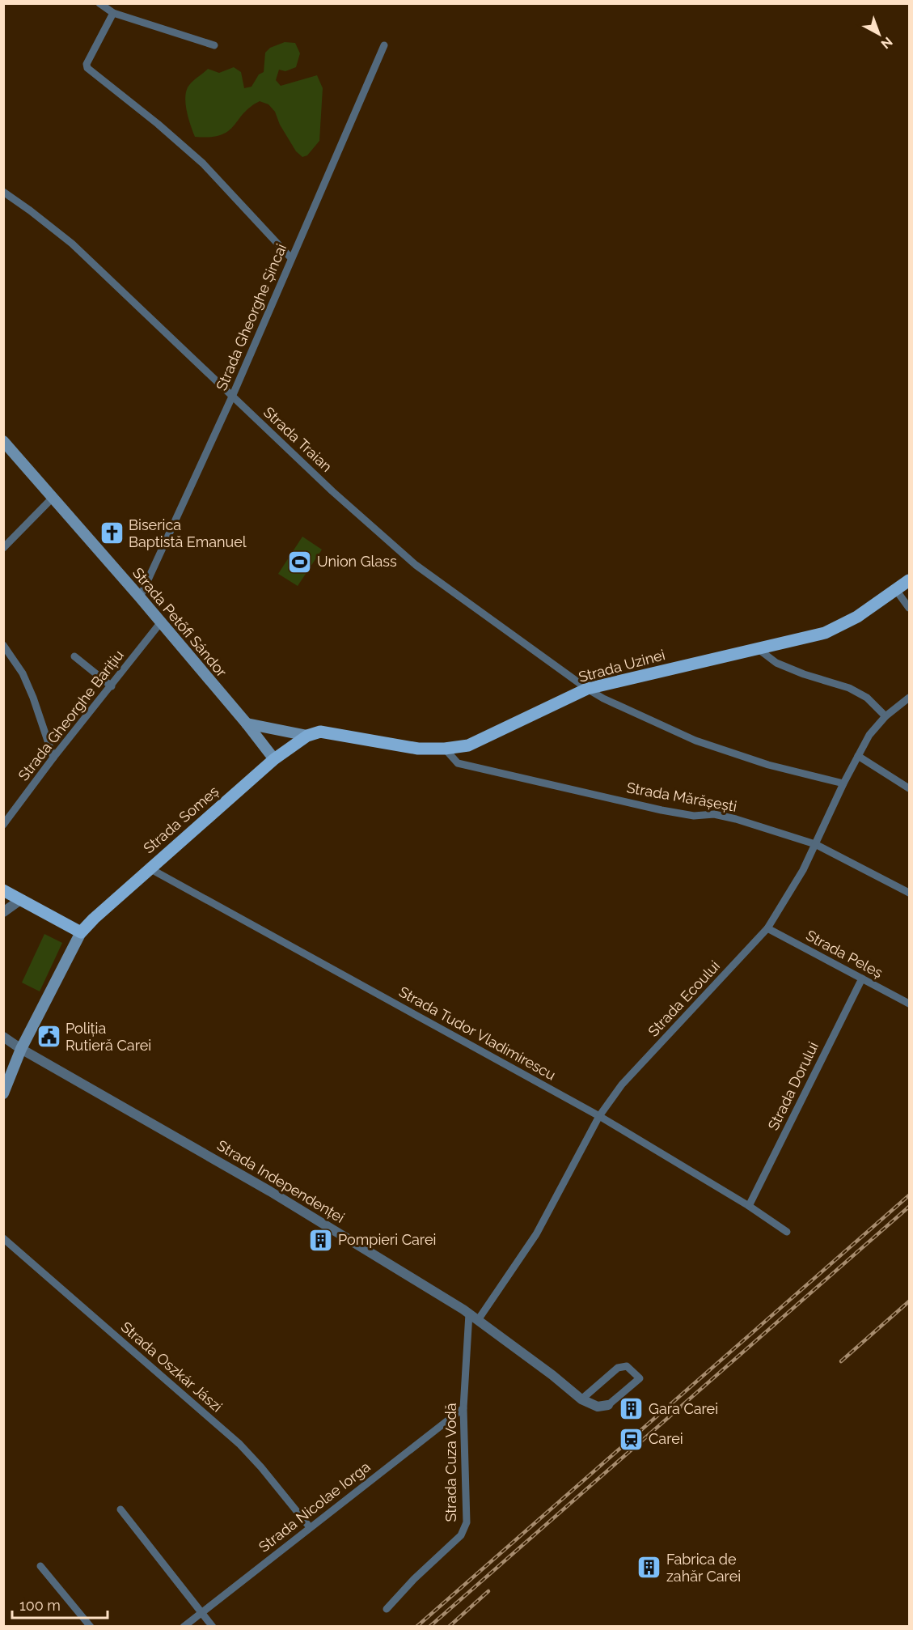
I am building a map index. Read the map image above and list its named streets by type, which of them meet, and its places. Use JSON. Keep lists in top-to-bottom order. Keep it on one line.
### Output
{"streets":{"main road":["Strada Petőfi Sándor","Strada Uzinei","Strada Someș"],"street":["Strada Gheorghe Șincai","Strada Traian","Strada Gheorghe Barițiu","Strada Mărășești","Strada Peleș","Strada Ecoului","Strada Tudor Vladimirescu","Strada Dorului","Strada Independenței","Strada Oszkár Jászi","Strada Cuza Vodă","Strada Nicolae Iorga"]},"crossings":[["Strada Gheorghe Șincai","Strada Traian"],["Strada Gheorghe Șincai","Strada Petőfi Sándor"],["Strada Traian","Strada Uzinei"],["Strada Traian","Strada Ecoului"],["Strada Petőfi Sándor","Strada Gheorghe Barițiu"],["Strada Petőfi Sándor","Strada Someș"],["Strada Uzinei","Strada Mărășești"],["Strada Uzinei","Strada Someș"],["Strada Mărășești","Strada Ecoului"],["Strada Someș","Strada Tudor Vladimirescu"],["Strada Peleș","Strada Ecoului"],["Strada Peleș","Strada Dorului"],["Strada Ecoului","Strada Tudor Vladimirescu"],["Strada Ecoului","Strada Independenței"],["Strada Tudor Vladimirescu","Strada Dorului"],["Strada Independenței","Strada Cuza Vodă"],["Strada Oszkár Jászi","Strada Nicolae Iorga"],["Strada Cuza Vodă","Strada Nicolae Iorga"]],"places":{"church":["Biserica Baptistă Emanuel"],"sports":["Union Glass"],"public building":["Poliția Rutieră Carei"],"building":["Pompieri Carei","Gara Carei","Fabrica de zahăr Carei"],"station":["Carei"]},"scale_bar":"100 m","north":"bottom right"}
